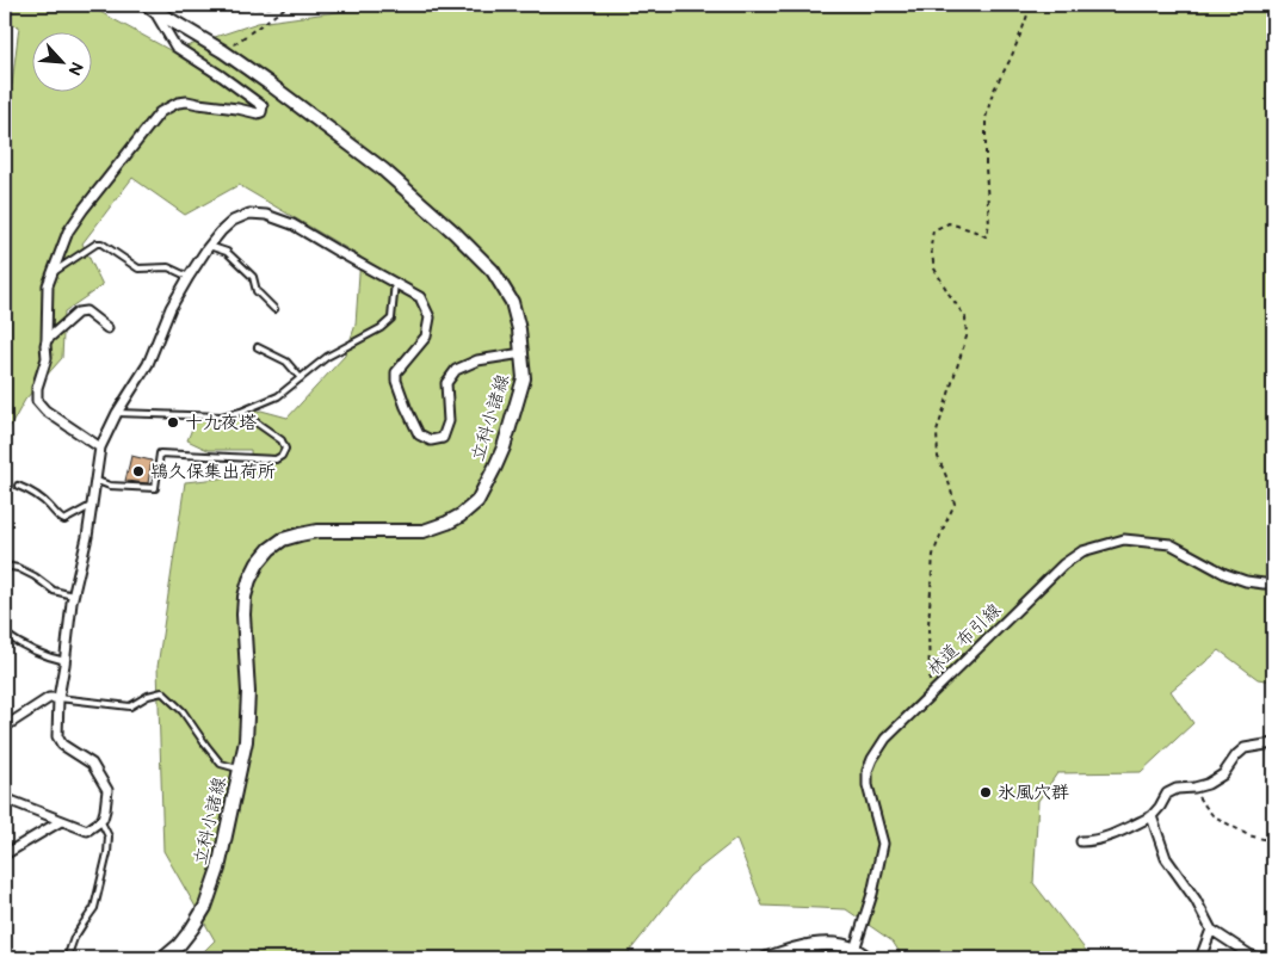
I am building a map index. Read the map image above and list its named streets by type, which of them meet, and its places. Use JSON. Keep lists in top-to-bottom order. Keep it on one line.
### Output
{"streets":{"main road":["立科小諸線"],"street":["林道 布引線"]},"places":["十九夜塔","鴇久保集出荷所","氷風穴群"],"north":"bottom right"}
